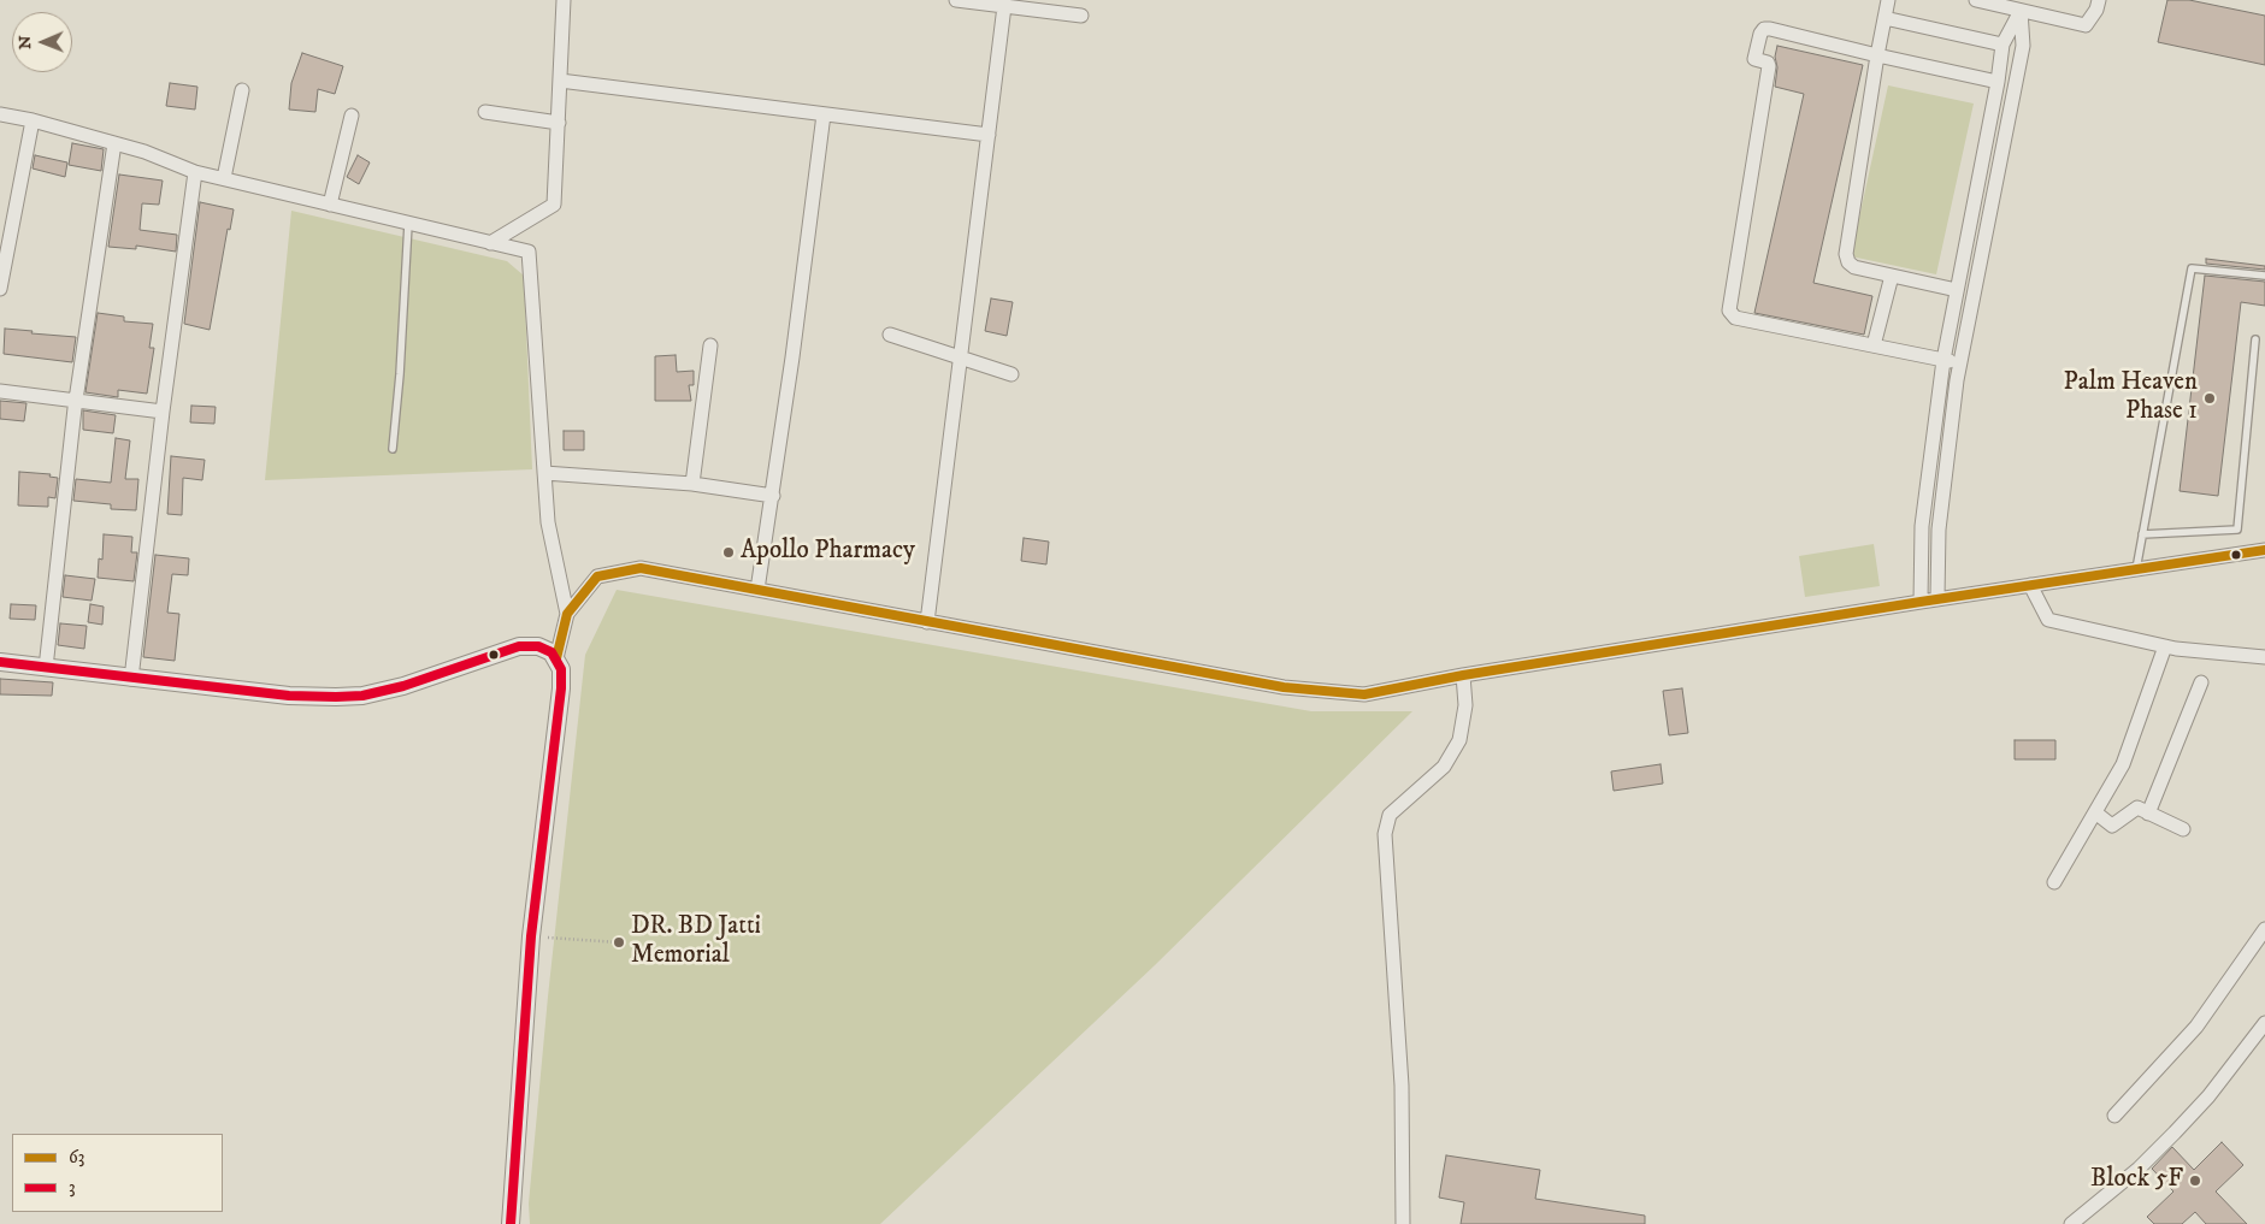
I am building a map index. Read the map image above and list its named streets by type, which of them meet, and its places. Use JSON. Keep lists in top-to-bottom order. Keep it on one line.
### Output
{"places":["Palm Heaven Phase 1","Apollo Pharmacy","DR. BD Jatti Memorial","Block 5F"],"lines":["transit line 63","transit line 3"],"legend":["63","3"],"north":"left"}
